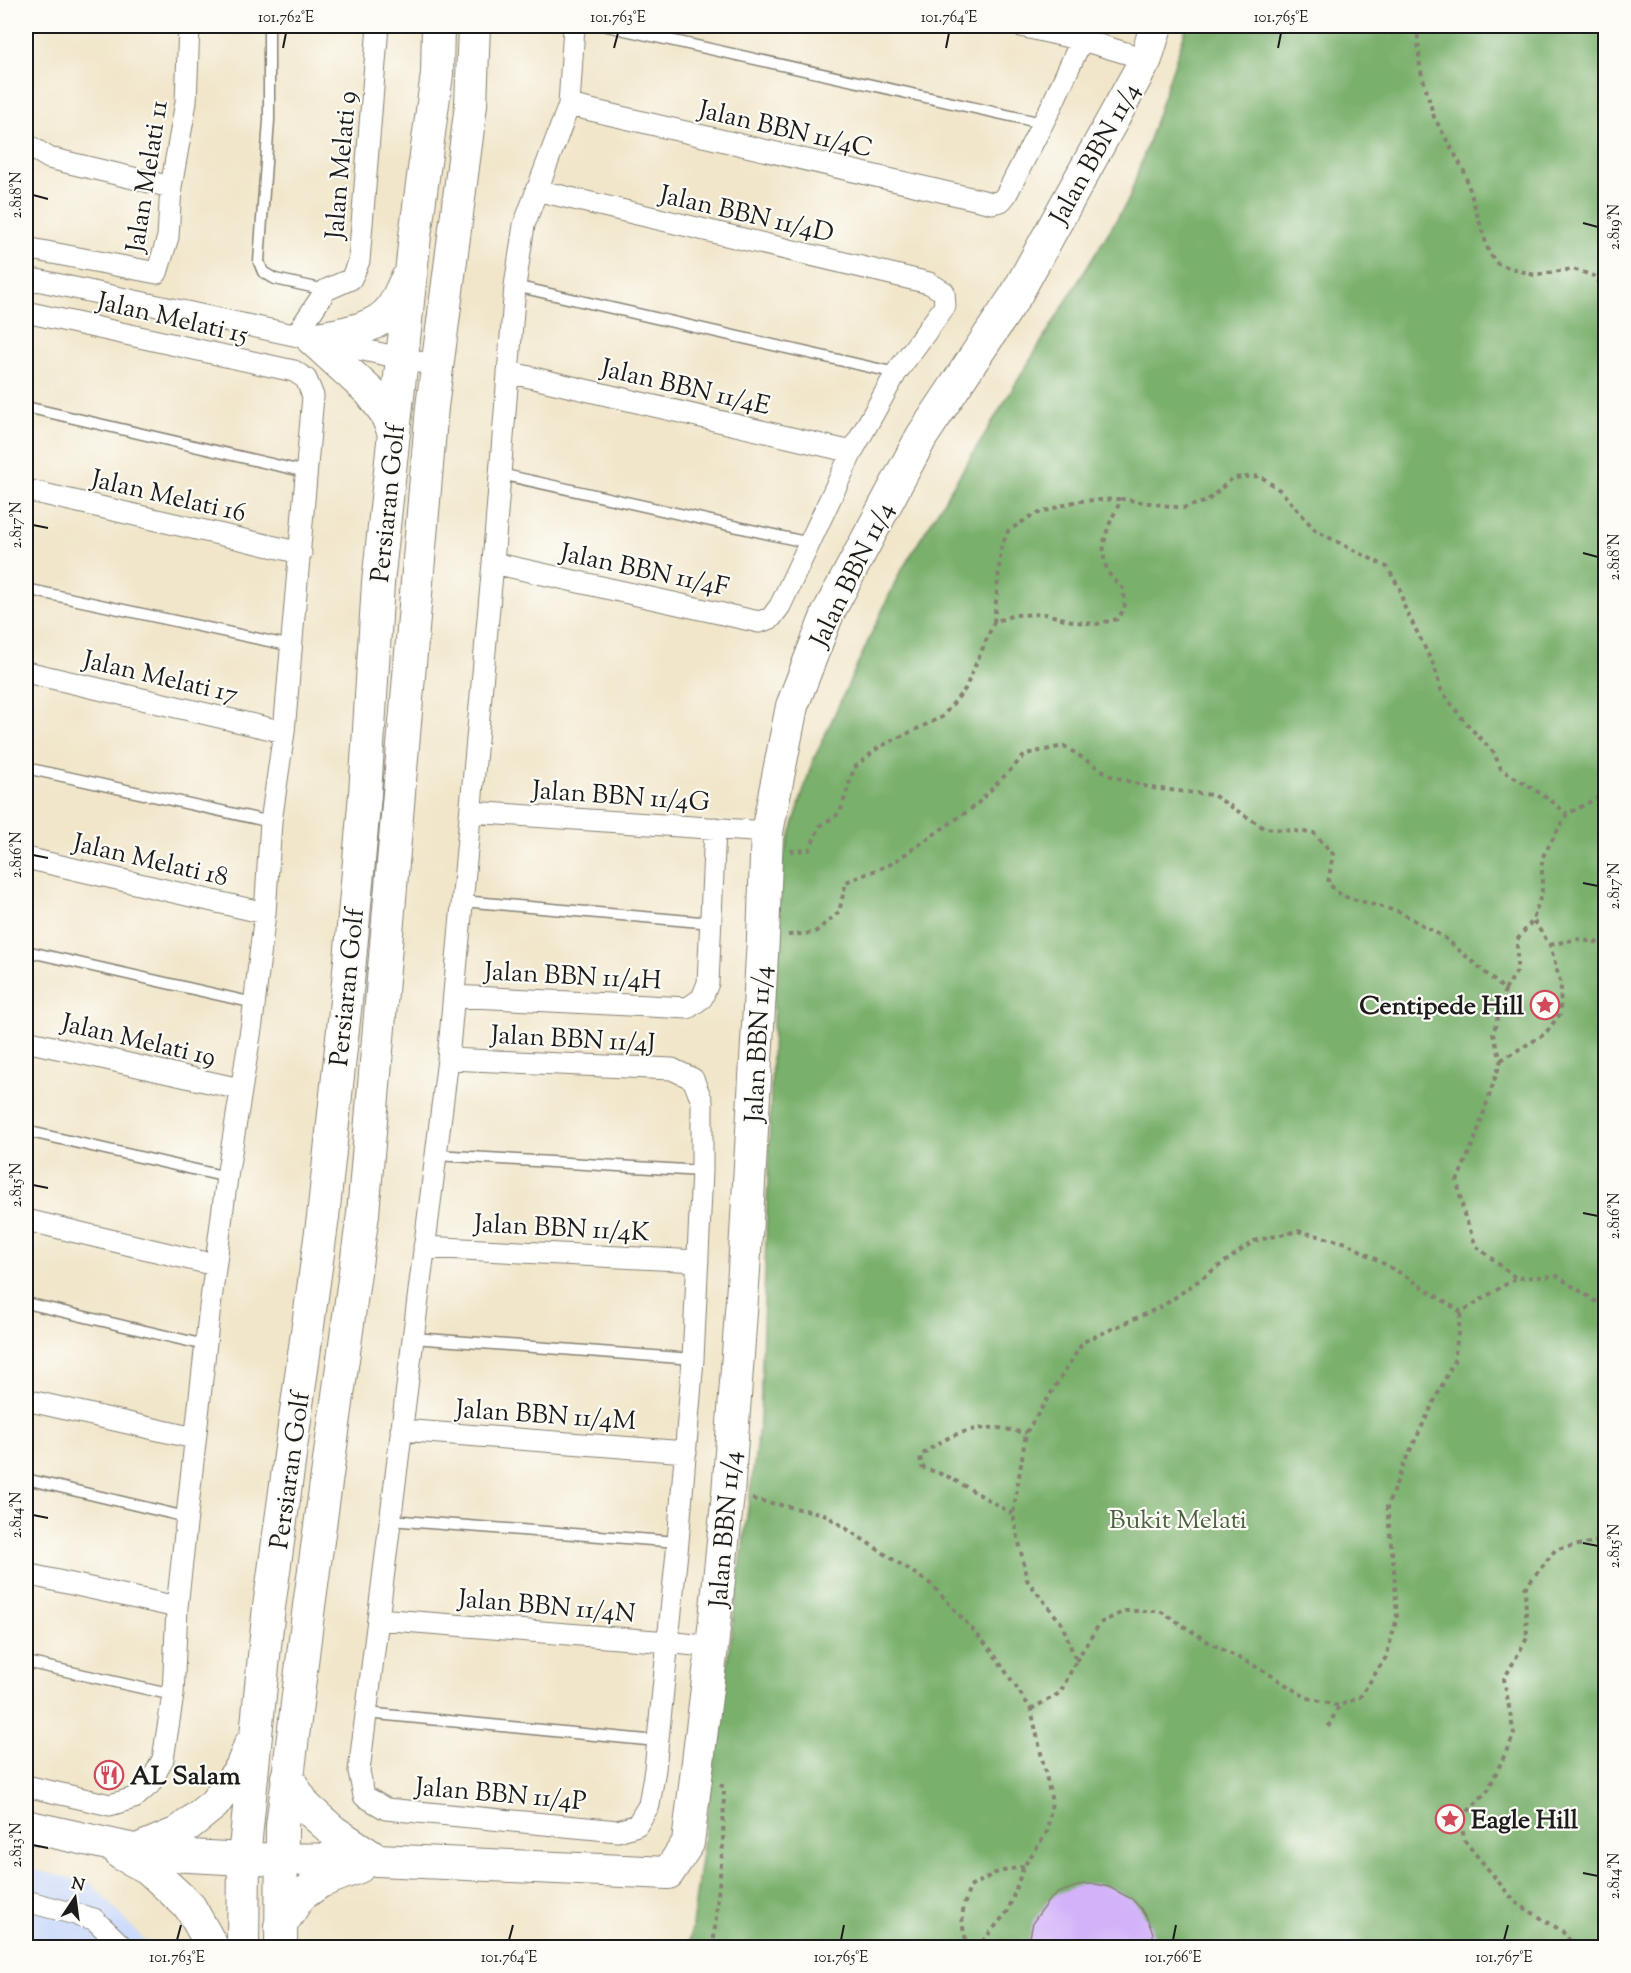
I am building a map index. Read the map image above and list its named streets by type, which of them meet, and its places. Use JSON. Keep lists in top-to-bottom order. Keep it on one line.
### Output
{"streets":{"street":["Jalan BBN 11/4C","Jalan BBN 11/4","Jalan Melati 9","Jalan Melati 11","Jalan BBN 11/4D","Jalan Melati 15","Jalan BBN 11/4E","Jalan Melati 16","Persiaran Golf","Jalan BBN 11/4F","Jalan Melati 17","Jalan BBN 11/4G","Jalan Melati 18","Jalan BBN 11/4H","Jalan BBN 11/4J","Jalan Melati 19","Jalan BBN 11/4K","Jalan BBN 11/4M","Jalan BBN 11/4N","Jalan BBN 11/4P"]},"crossings":[["Jalan BBN 11/4","Jalan BBN 11/4G"],["Jalan BBN 11/4","Jalan BBN 11/4N"]],"parks":["Bukit Melati"],"places":{"place":["Centipede Hill","Eagle Hill"],"restaurant":["AL Salam"]},"north":"top","coordinates":["101.762°E","101.763°E","101.764°E","101.765°E","2.818°N","2.819°N","2.817°N","2.816°N","2.815°N","2.814°N","2.813°N","101.766°E","101.767°E"]}
